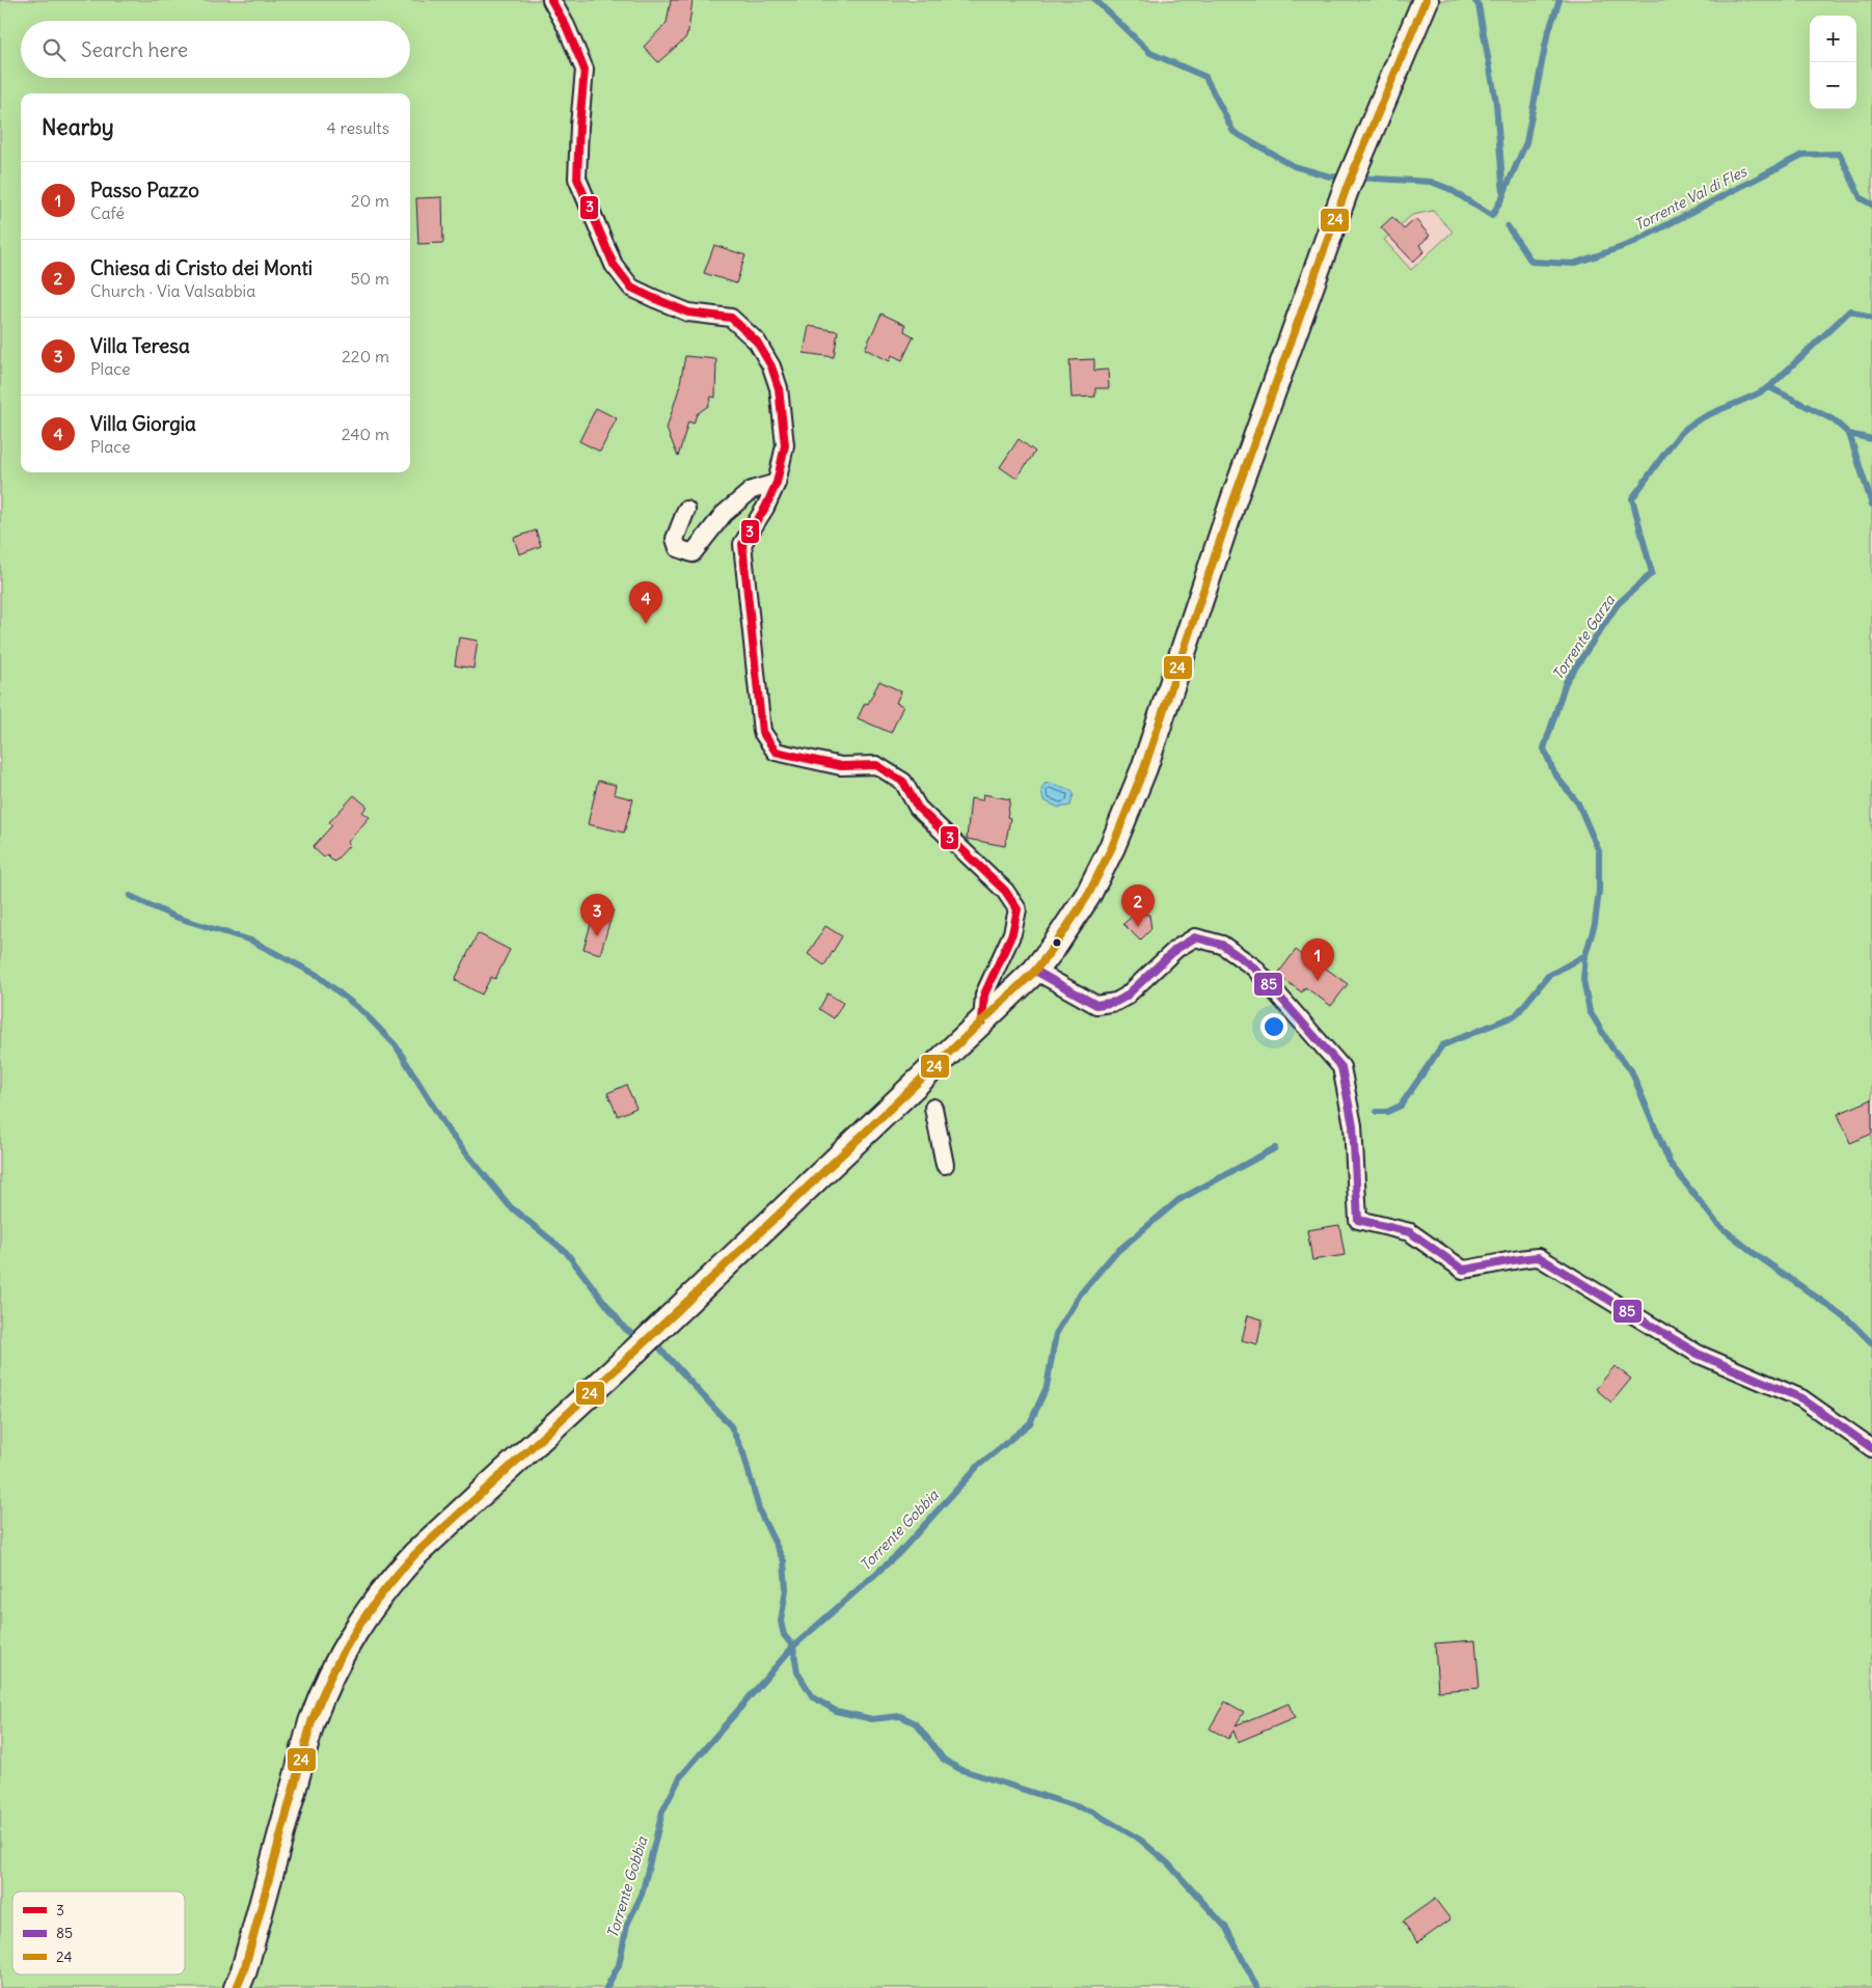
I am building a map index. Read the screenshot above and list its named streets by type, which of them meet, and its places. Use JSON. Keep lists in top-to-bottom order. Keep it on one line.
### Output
{"water":["Torrente Val di Fles","Torrente Garza","Torrente Gobbia"],"lines":["transit line 3","transit line 24","transit line 85"],"legend":["3","85","24"],"page":{"map_buttons":["+","−"],"search":"Search here","heading":["Nearby","4 results"],"list":[{"mark":"1","name":"Passo Pazzo","note":"Café","value":"20 m"},{"mark":"2","name":"Chiesa di Cristo dei Monti","note":"Church · Via Valsabbia","value":"50 m"},{"mark":"3","name":"Villa Teresa","note":"Place","value":"220 m"},{"mark":"4","name":"Villa Giorgia","note":"Place","value":"240 m"}],"pins":["4","2","3","1"]}}
